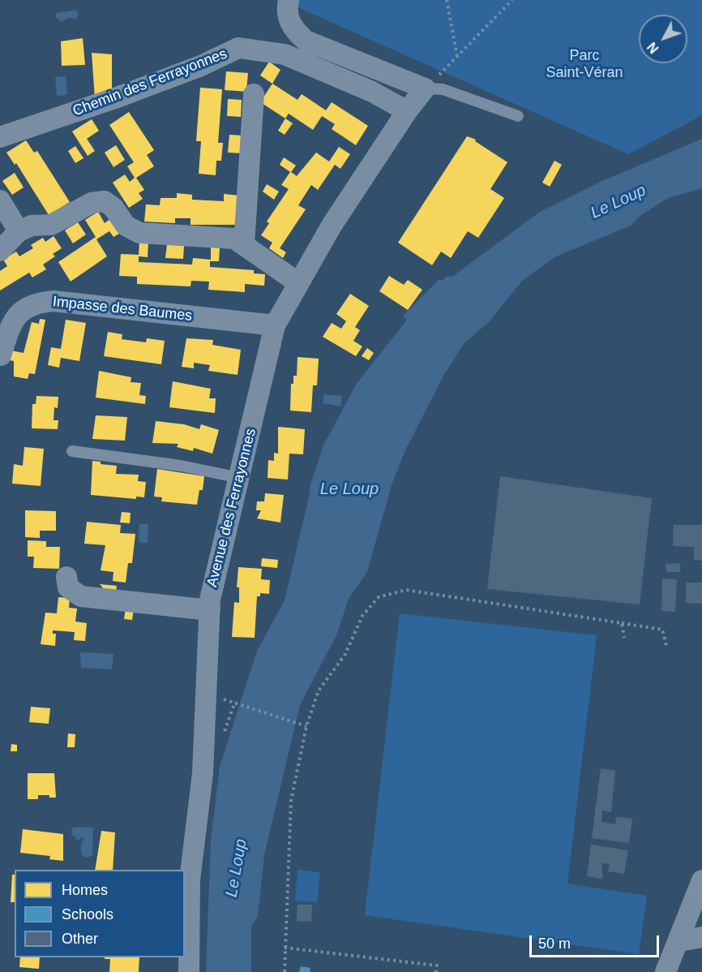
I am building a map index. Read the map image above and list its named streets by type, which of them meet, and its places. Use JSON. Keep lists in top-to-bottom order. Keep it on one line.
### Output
{"streets":{"street":["Chemin des Ferrayonnes","Impasse des Baumes","Avenue des Ferrayonnes"]},"crossings":[["Chemin des Ferrayonnes","Avenue des Ferrayonnes"],["Impasse des Baumes","Avenue des Ferrayonnes"]],"water":["Le Loup"],"parks":["Parc Saint-Véran"],"legend":["Homes","Schools","Other"],"scale_bar":"50 m","north":"bottom left"}
